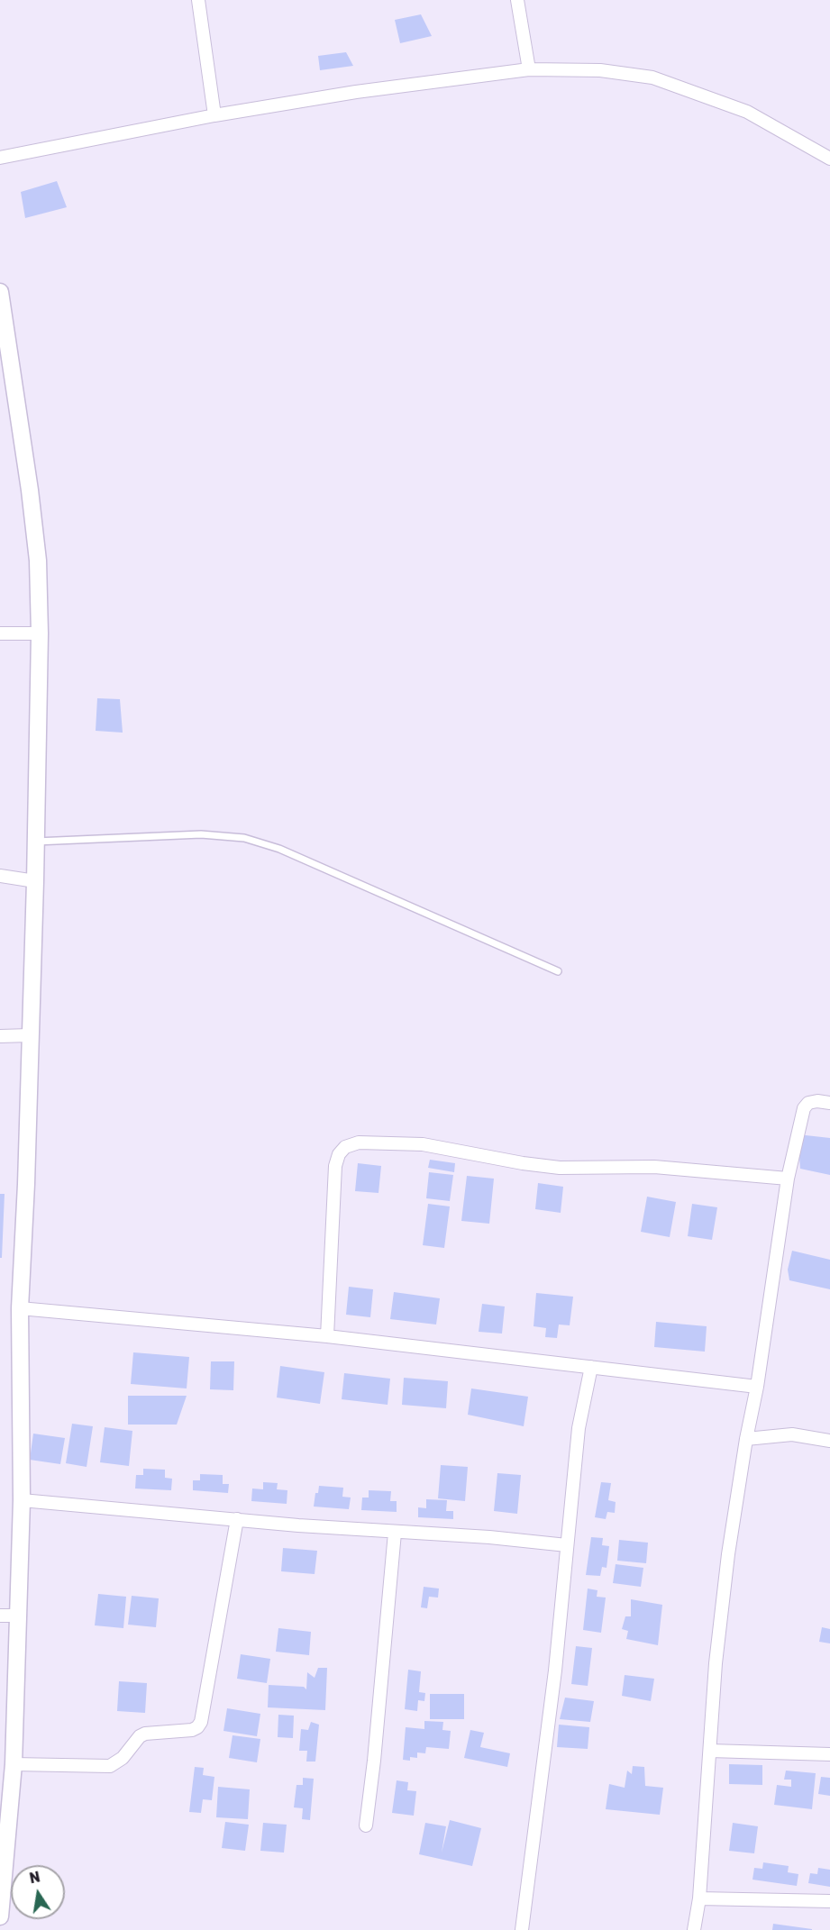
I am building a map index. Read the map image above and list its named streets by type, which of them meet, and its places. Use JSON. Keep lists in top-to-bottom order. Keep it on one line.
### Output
{"north":"top"}
